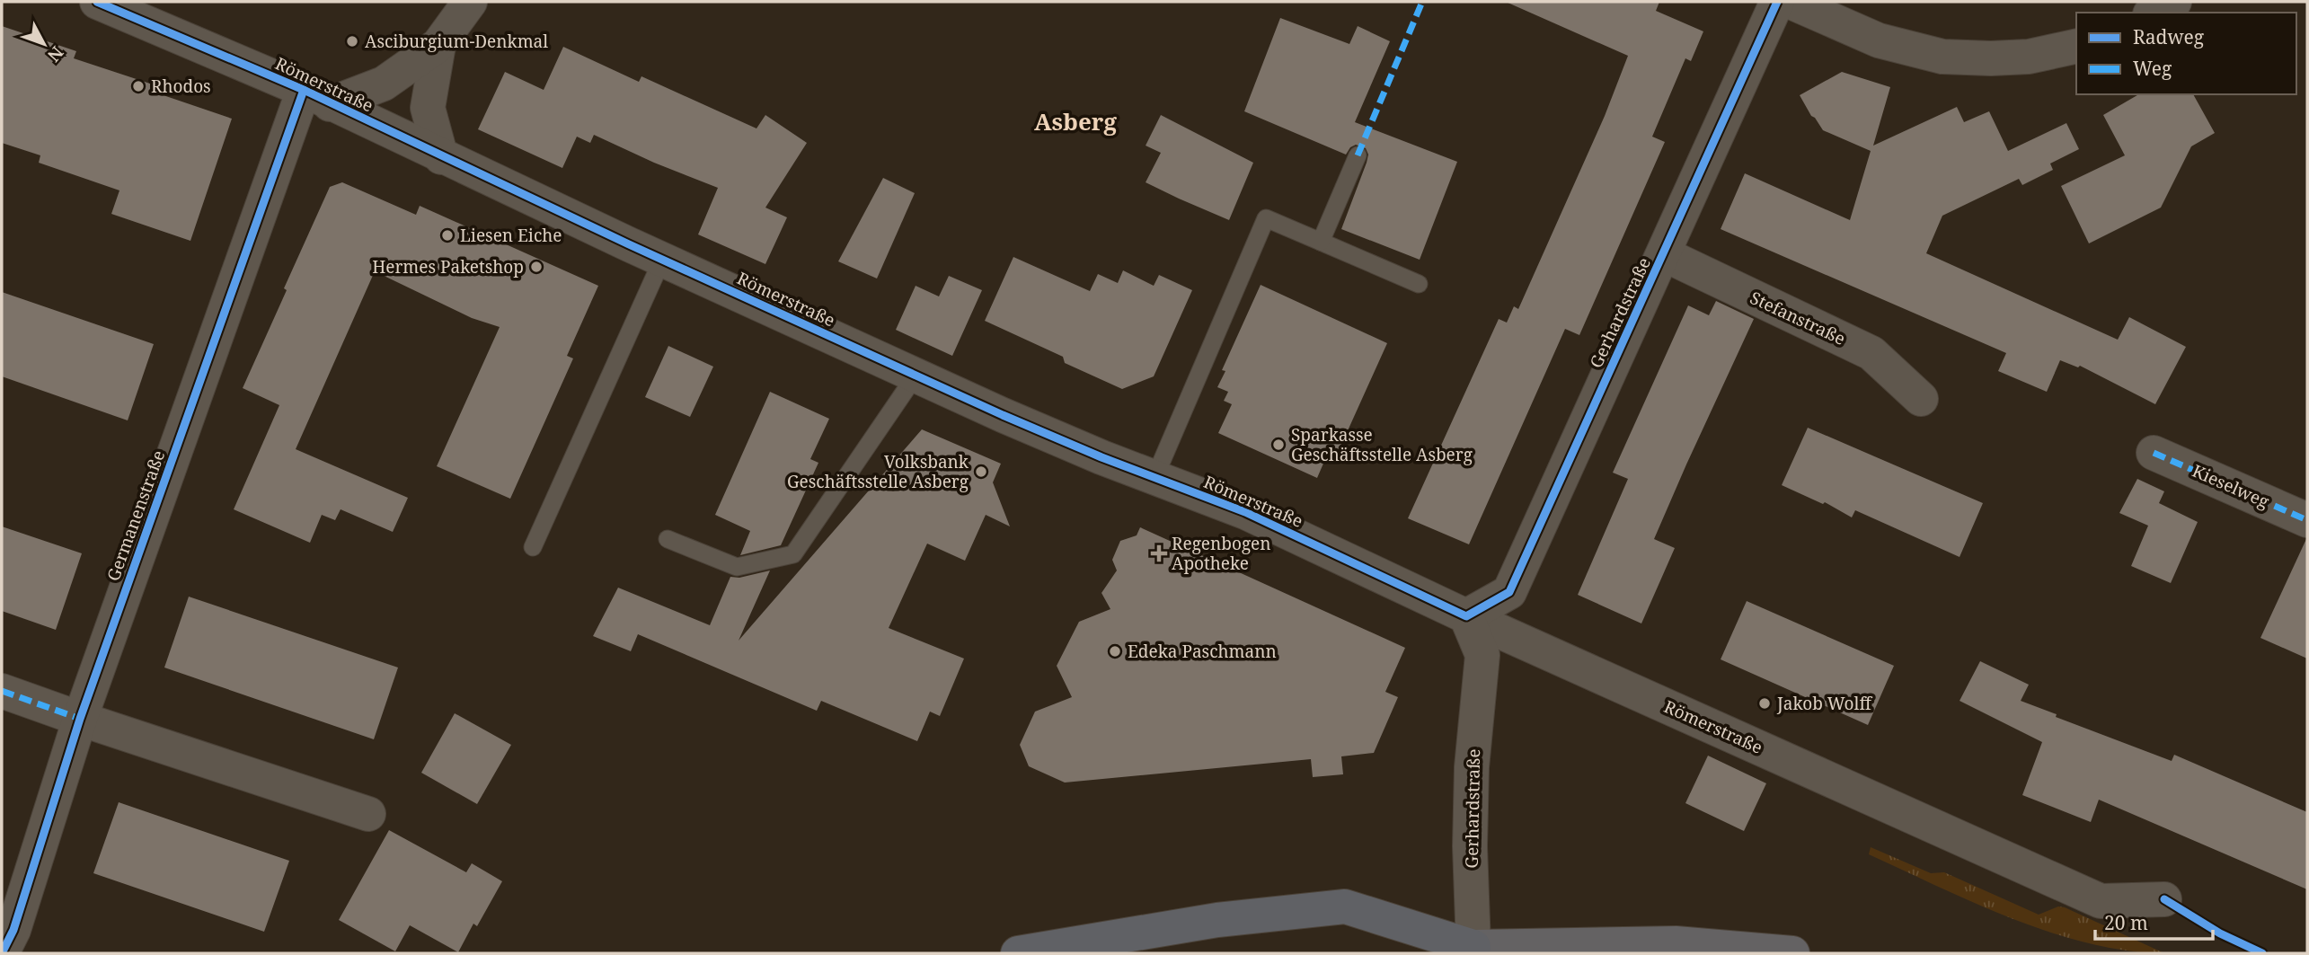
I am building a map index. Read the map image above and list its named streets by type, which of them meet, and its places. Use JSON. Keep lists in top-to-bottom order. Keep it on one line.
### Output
{"streets":{"street":["Römerstraße","Gerhardstraße","Stefanstraße","Kieselweg","Germanenstraße"]},"crossings":[["Römerstraße","Gerhardstraße"],["Römerstraße","Germanenstraße"],["Gerhardstraße","Stefanstraße"]],"districts":["Asberg"],"places":{"other":["Asciburgium-Denkmal","Rhodos","Liesen Eiche","Hermes Paketshop","Sparkasse Geschäftsstelle Asberg","Volksbank Geschäftsstelle Asberg","Edeka Paschmann","Jakob Wolff"],"health":["Regenbogen Apotheke"]},"legend":["Radweg","Weg"],"scale_bar":"20 m","north":"bottom right"}
